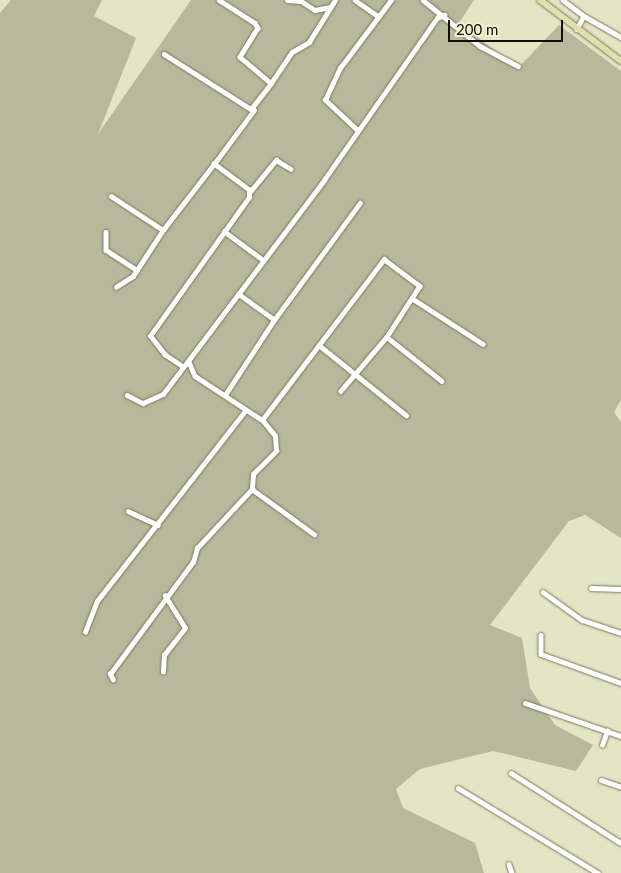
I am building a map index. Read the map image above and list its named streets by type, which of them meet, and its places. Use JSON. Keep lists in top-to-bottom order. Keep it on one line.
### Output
{"scale_bar":"200 m"}
